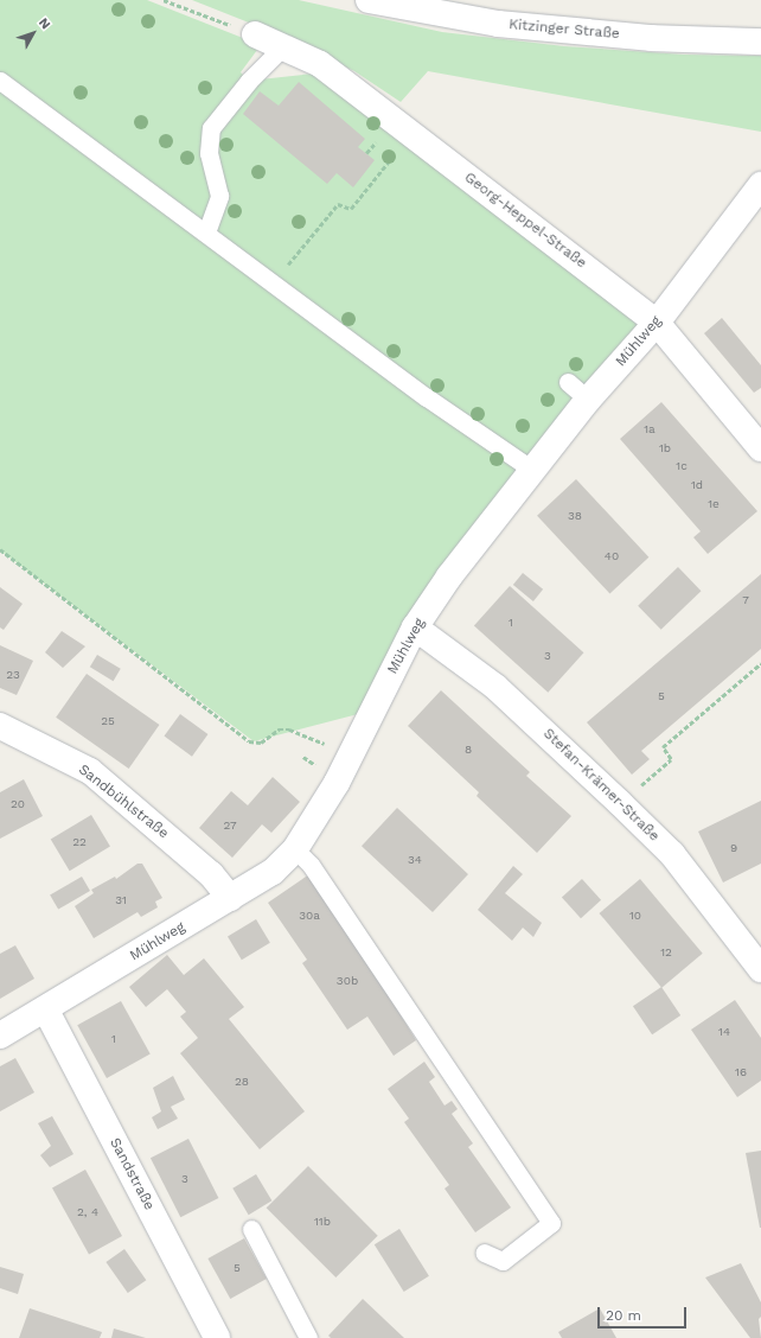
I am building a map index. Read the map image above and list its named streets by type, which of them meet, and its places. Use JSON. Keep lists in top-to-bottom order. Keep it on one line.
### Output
{"streets":{"street":["Kitzinger Straße","Georg-Heppel-Straße","Mühlweg","Stefan-Krämer-Straße","Sandbühlstraße","Sandstraße"]},"crossings":[["Georg-Heppel-Straße","Mühlweg"],["Mühlweg","Stefan-Krämer-Straße"],["Mühlweg","Sandbühlstraße"],["Mühlweg","Sandstraße"]],"house_numbers":["1a","1b","1c","1d","1e","38","40","7","1","3","23","5","25","8","20","27","22","9","34","31","30a","10","12","30b","14","1","16","28","3","2, 4","11b","5"],"scale_bar":"20 m","north":"top right"}
